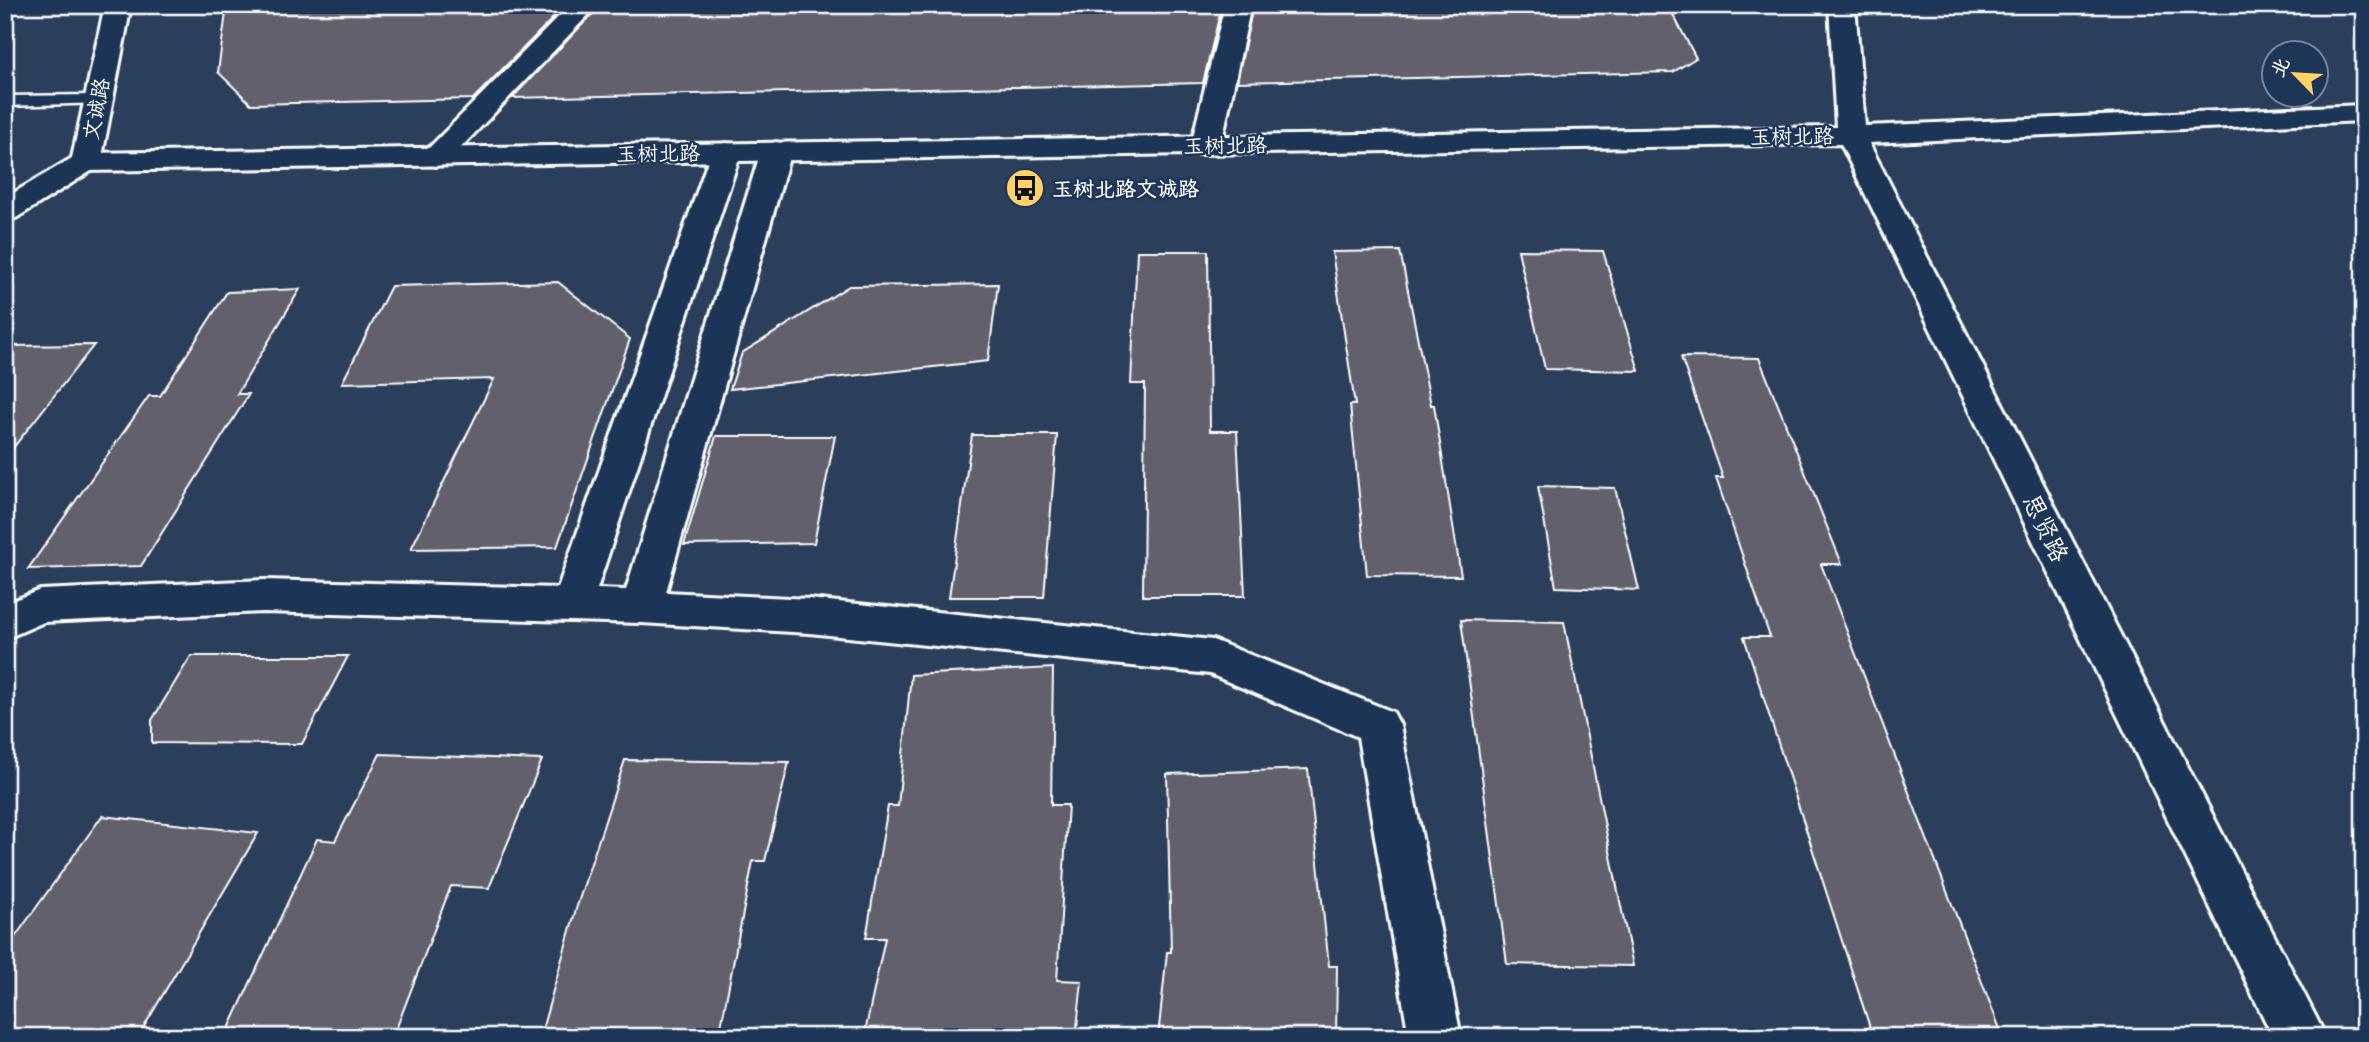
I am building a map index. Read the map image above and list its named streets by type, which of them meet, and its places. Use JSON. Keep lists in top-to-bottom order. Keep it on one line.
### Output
{"streets":{"main road":["文诚路","玉树北路","思贤路"]},"crossings":[["文诚路","玉树北路"],["玉树北路","思贤路"]],"places":{"bus stop":["玉树北路文诚路"]},"north":"top left"}
